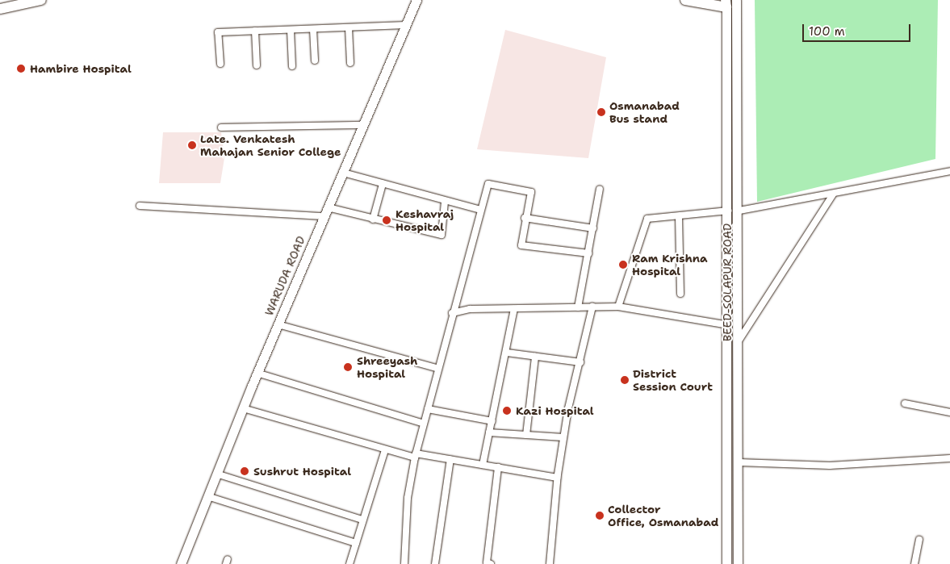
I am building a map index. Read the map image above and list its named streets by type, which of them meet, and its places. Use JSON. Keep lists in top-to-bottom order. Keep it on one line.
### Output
{"streets":{"main road":["WARUDA ROAD","BEED-SOLAPUR ROAD"]},"places":["Hambire Hospital","Osmanabad Bus stand","Late. Venkatesh Mahajan Senior College","Keshavraj Hospital","Ram Krishna Hospital","Shreeyash Hospital","District Session Court","Kazi Hospital","Sushrut Hospital","Collector Office, Osmanabad"],"scale_bar":"100 m"}
